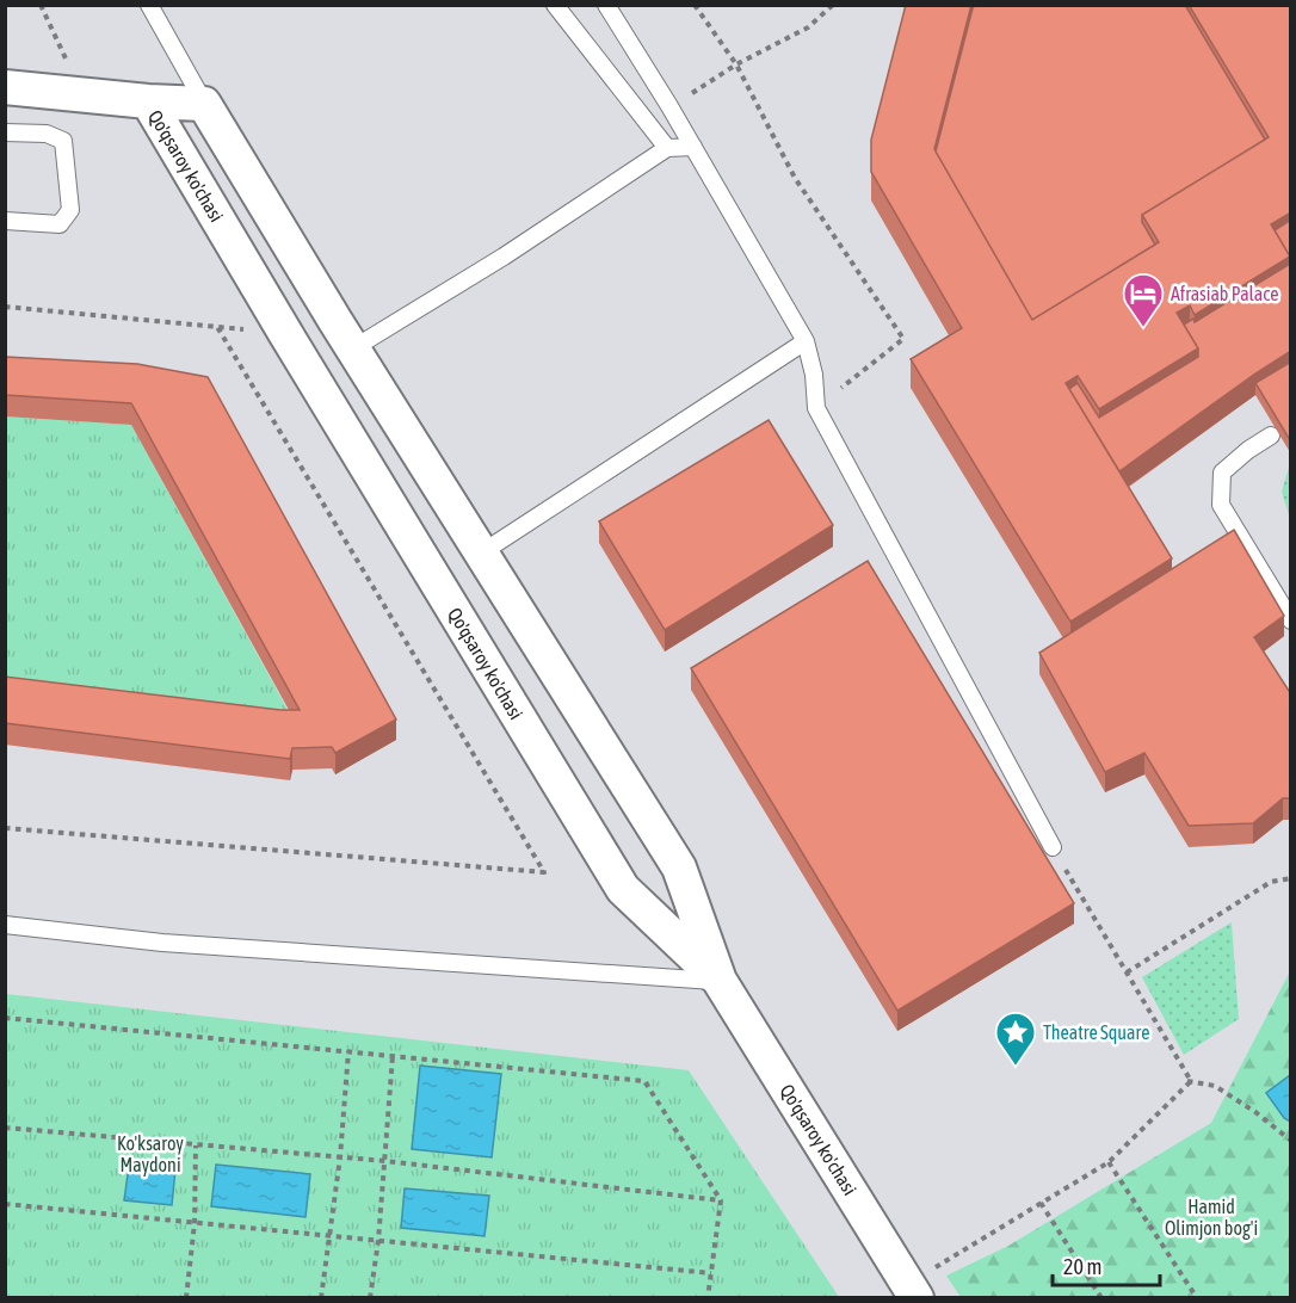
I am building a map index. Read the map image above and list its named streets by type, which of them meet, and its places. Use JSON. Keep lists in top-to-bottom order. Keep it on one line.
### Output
{"streets":{"street":["Qo'qsaroy ko'chasi"]},"parks":["Ko'ksaroy Maydoni","Hamid Olimjon bog'i"],"places":{"hotel":["Afrasiab Palace"],"place":["Theatre Square"]},"scale_bar":"20 m"}
